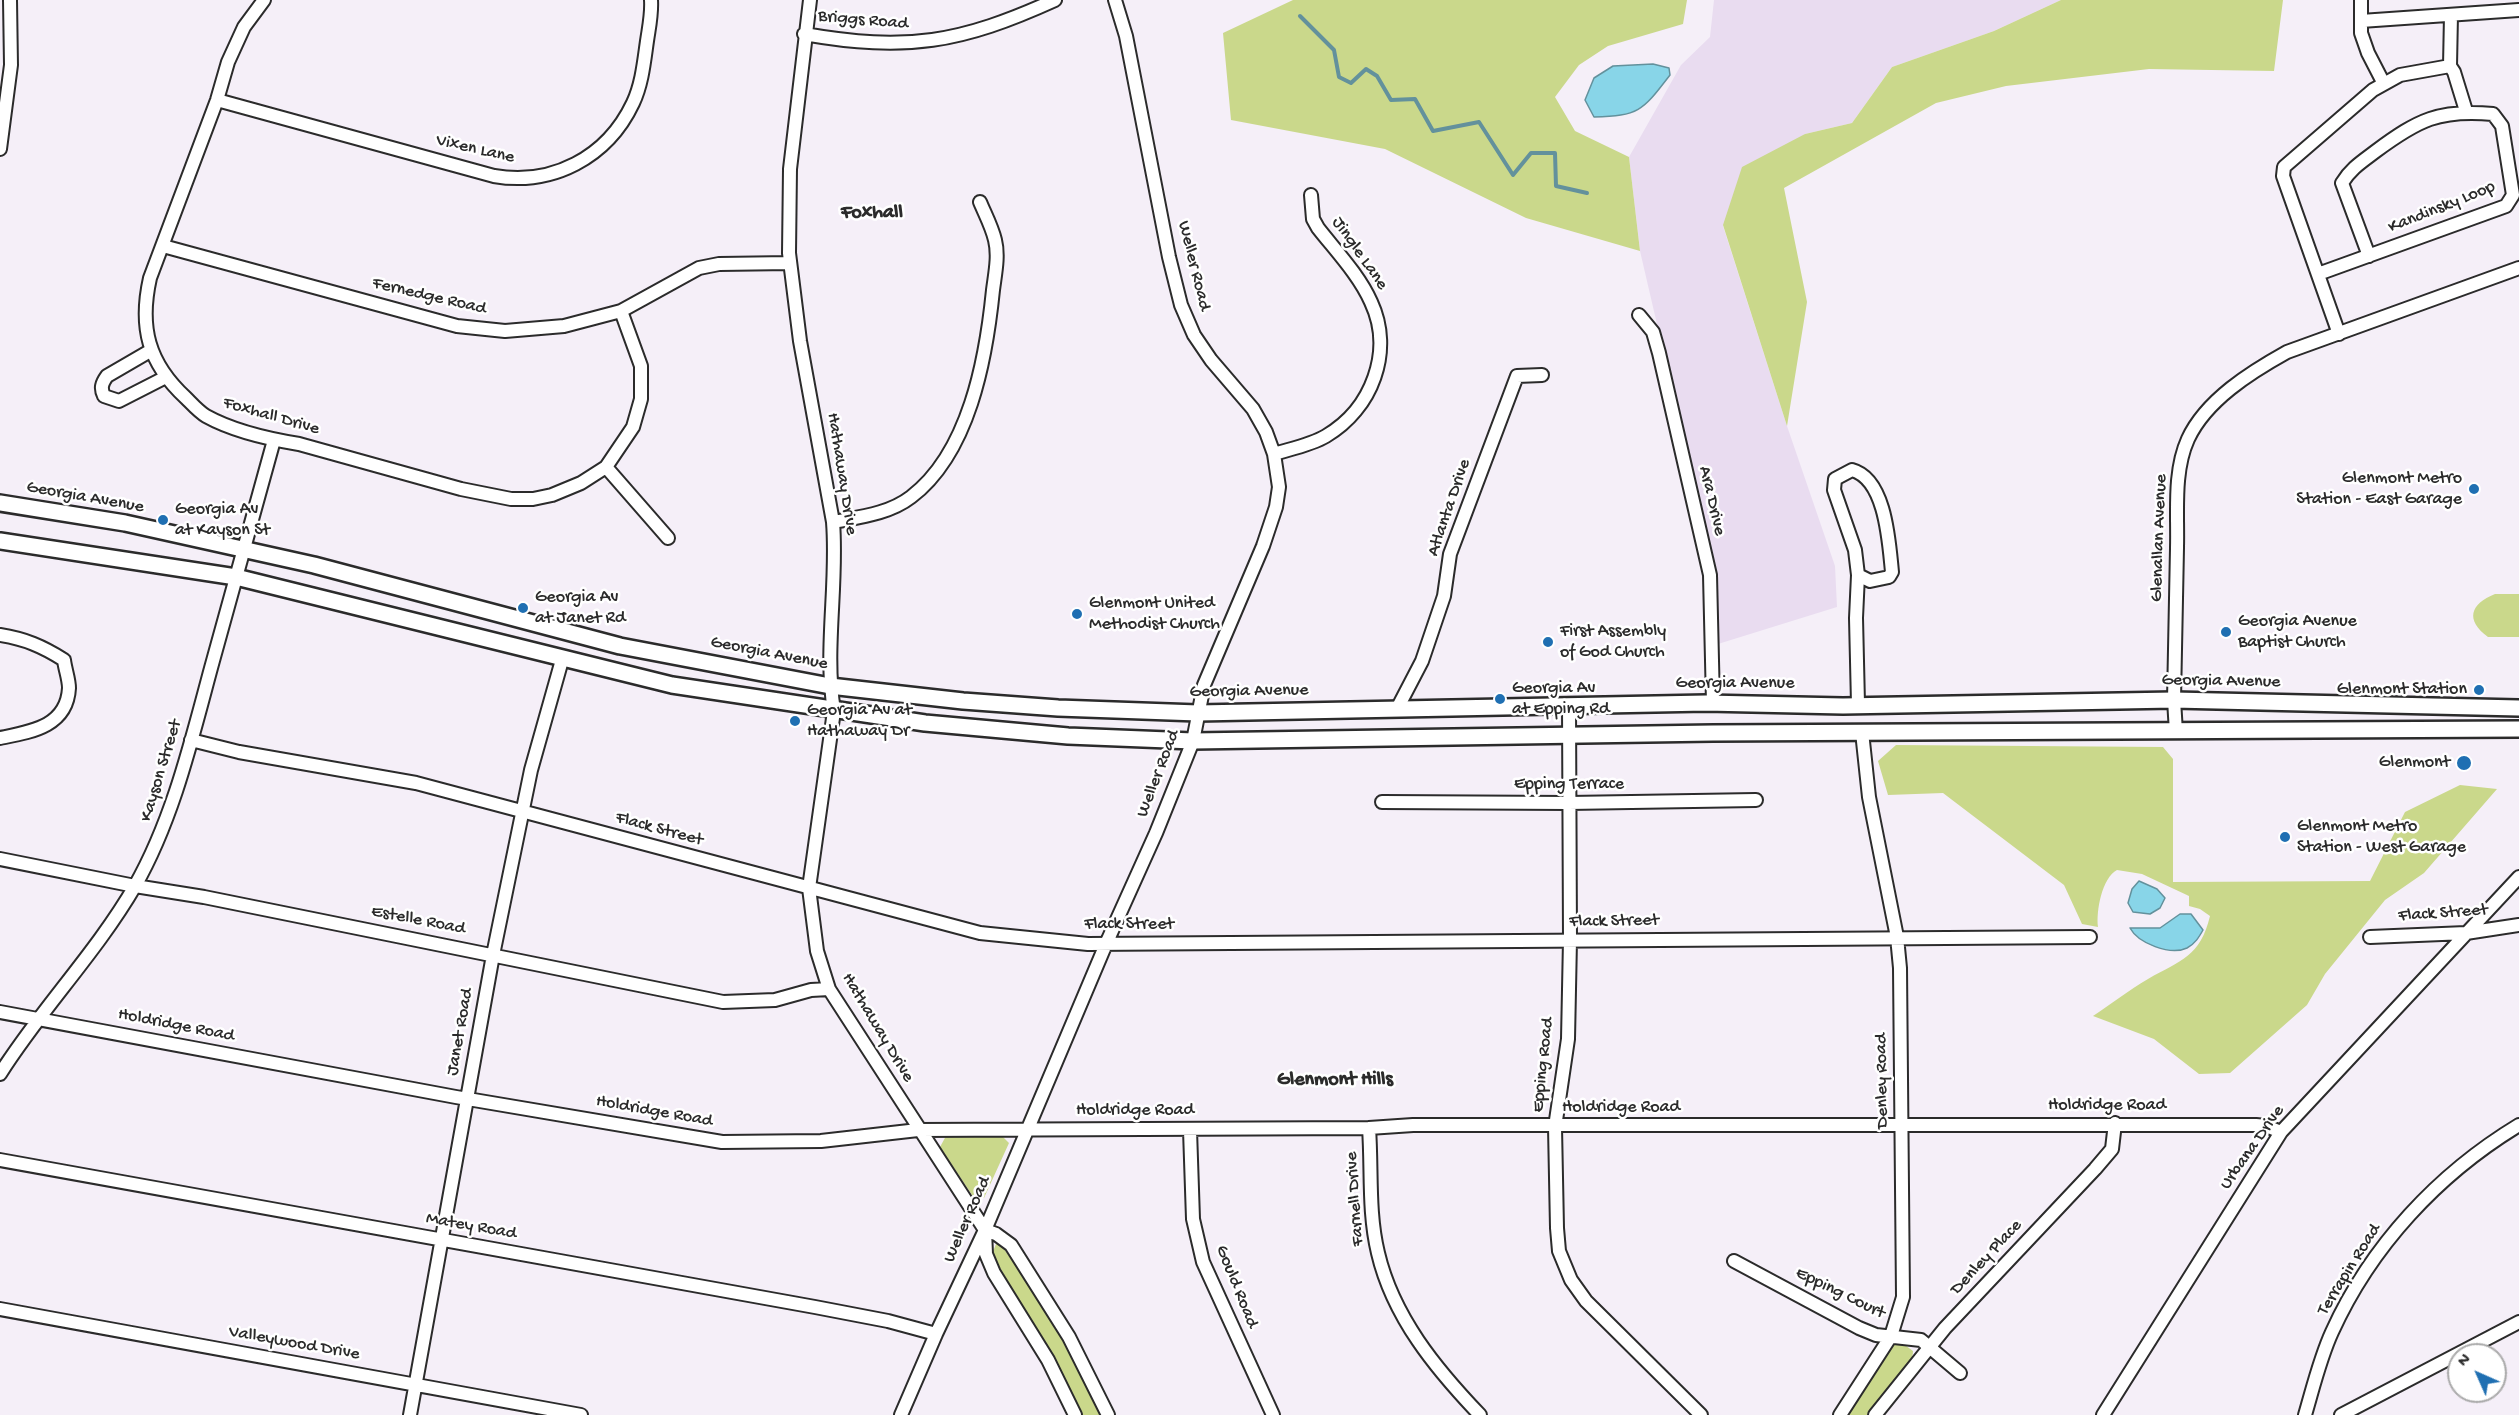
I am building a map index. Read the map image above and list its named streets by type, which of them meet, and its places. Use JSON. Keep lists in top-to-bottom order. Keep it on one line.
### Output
{"streets":{"main road":["Georgia Avenue"],"street":["Briggs Road","Vixen Lane","Kandinsky Loop","Jingle Lane","Weller Road","Fernedge Road","Foxhall Drive","Hathaway Drive","Ara Drive","Atlanta Drive","Glenallan Avenue","Kayson Street","Epping Terrace","Flack Street","Estelle Road","Holdridge Road","Janet Road","Epping Road","Denley Road","Urbana Drive","Farnell Drive","Matey Road","Denley Place","Terrapin Road","Gould Road","Epping Court","Valleywood Drive"]},"crossings":[["Briggs Road","Hathaway Drive"],["Vixen Lane","Foxhall Drive"],["Jingle Lane","Weller Road"],["Weller Road","Hathaway Drive"],["Weller Road","Georgia Avenue"],["Weller Road","Flack Street"],["Weller Road","Holdridge Road"],["Weller Road","Matey Road"],["Fernedge Road","Foxhall Drive"],["Fernedge Road","Hathaway Drive"],["Foxhall Drive","Kayson Street"],["Hathaway Drive","Georgia Avenue"],["Hathaway Drive","Flack Street"],["Hathaway Drive","Estelle Road"],["Hathaway Drive","Holdridge Road"],["Georgia Avenue","Ara Drive"],["Georgia Avenue","Atlanta Drive"],["Georgia Avenue","Glenallan Avenue"],["Georgia Avenue","Kayson Street"],["Georgia Avenue","Epping Road"],["Kayson Street","Flack Street"],["Kayson Street","Estelle Road"],["Kayson Street","Holdridge Road"],["Epping Terrace","Epping Road"],["Flack Street","Janet Road"],["Flack Street","Epping Road"],["Flack Street","Denley Road"],["Flack Street","Urbana Drive"],["Estelle Road","Janet Road"],["Holdridge Road","Janet Road"],["Holdridge Road","Epping Road"],["Holdridge Road","Denley Road"],["Holdridge Road","Urbana Drive"],["Holdridge Road","Farnell Drive"],["Holdridge Road","Denley Place"],["Holdridge Road","Gould Road"],["Janet Road","Matey Road"],["Janet Road","Valleywood Drive"],["Denley Road","Epping Court"],["Denley Place","Epping Court"]],"districts":["Foxhall","Glenmont Hills"],"places":["Glenmont Metro Station - East Garage","Georgia Av at Kayson St","Georgia Av at Janet Rd","Glenmont United Methodist Church","Georgia Avenue Baptist Church","First Assembly of God Church","Glenmont Station","Georgia Av at Epping Rd","Georgia Av at Hathaway Dr","Glenmont","Glenmont Metro Station - West Garage"],"north":"top left"}
